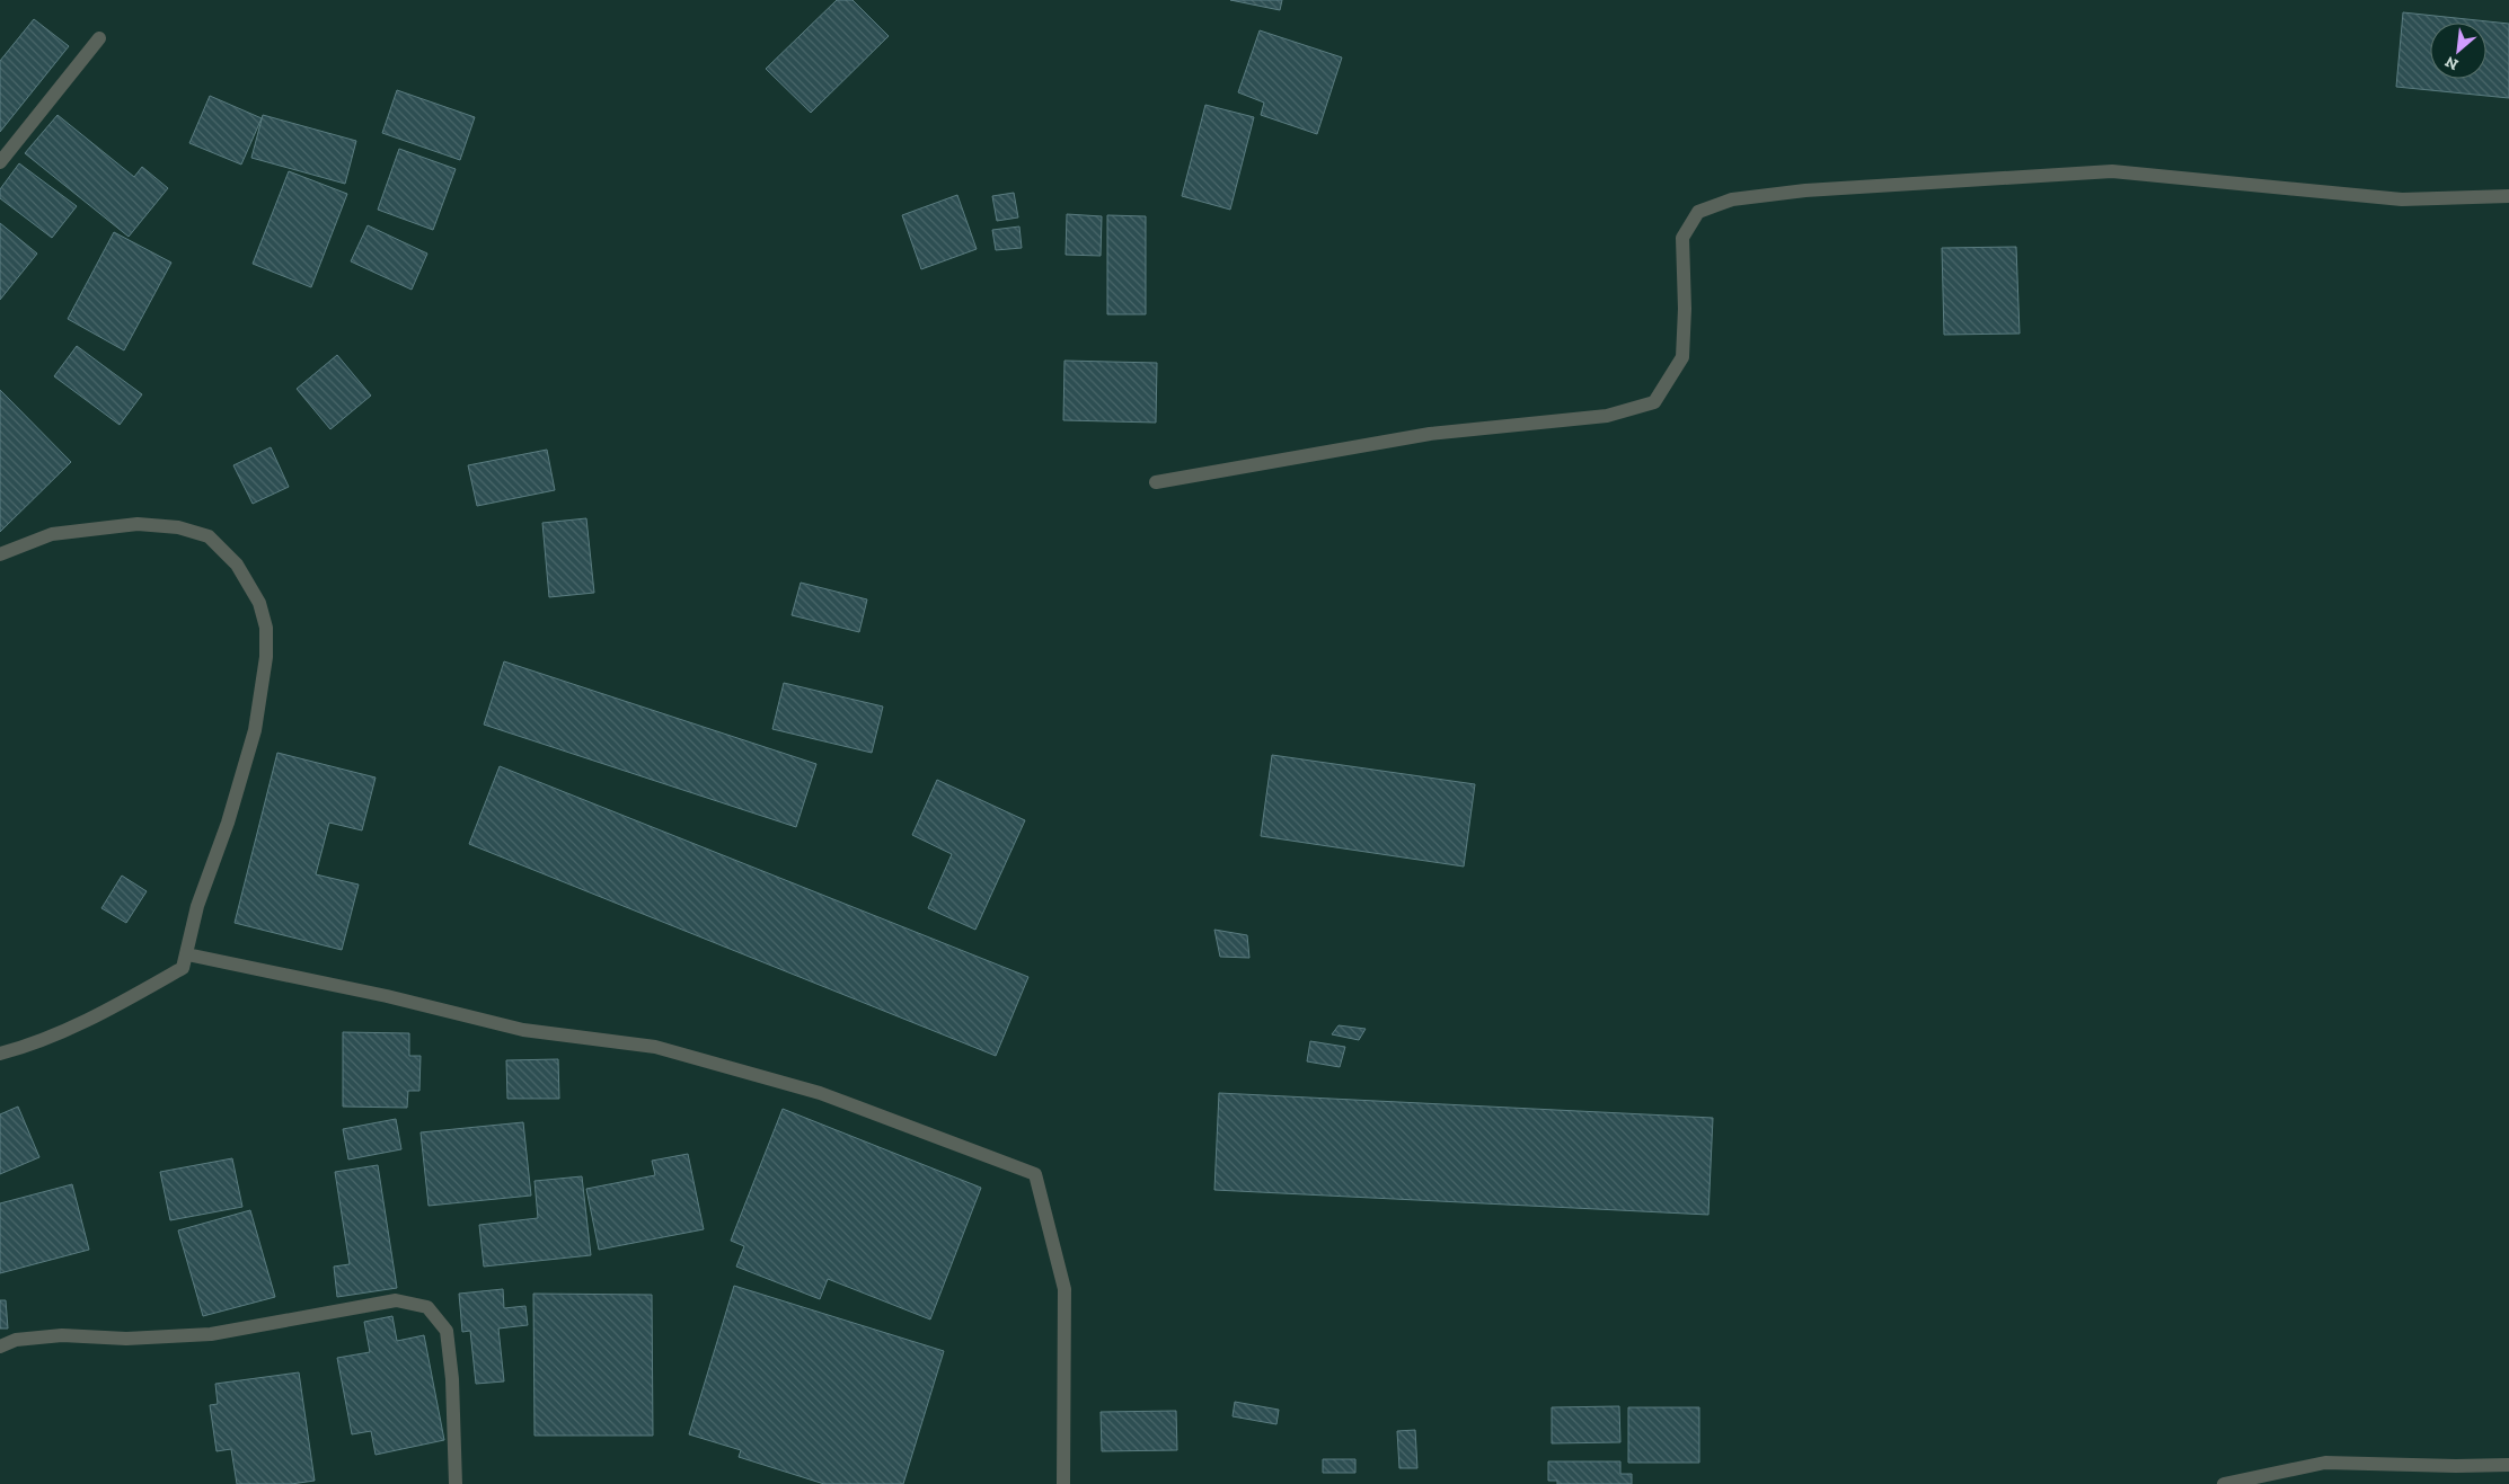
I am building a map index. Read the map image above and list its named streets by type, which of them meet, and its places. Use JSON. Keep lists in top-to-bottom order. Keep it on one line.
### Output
{"north":"bottom left"}
